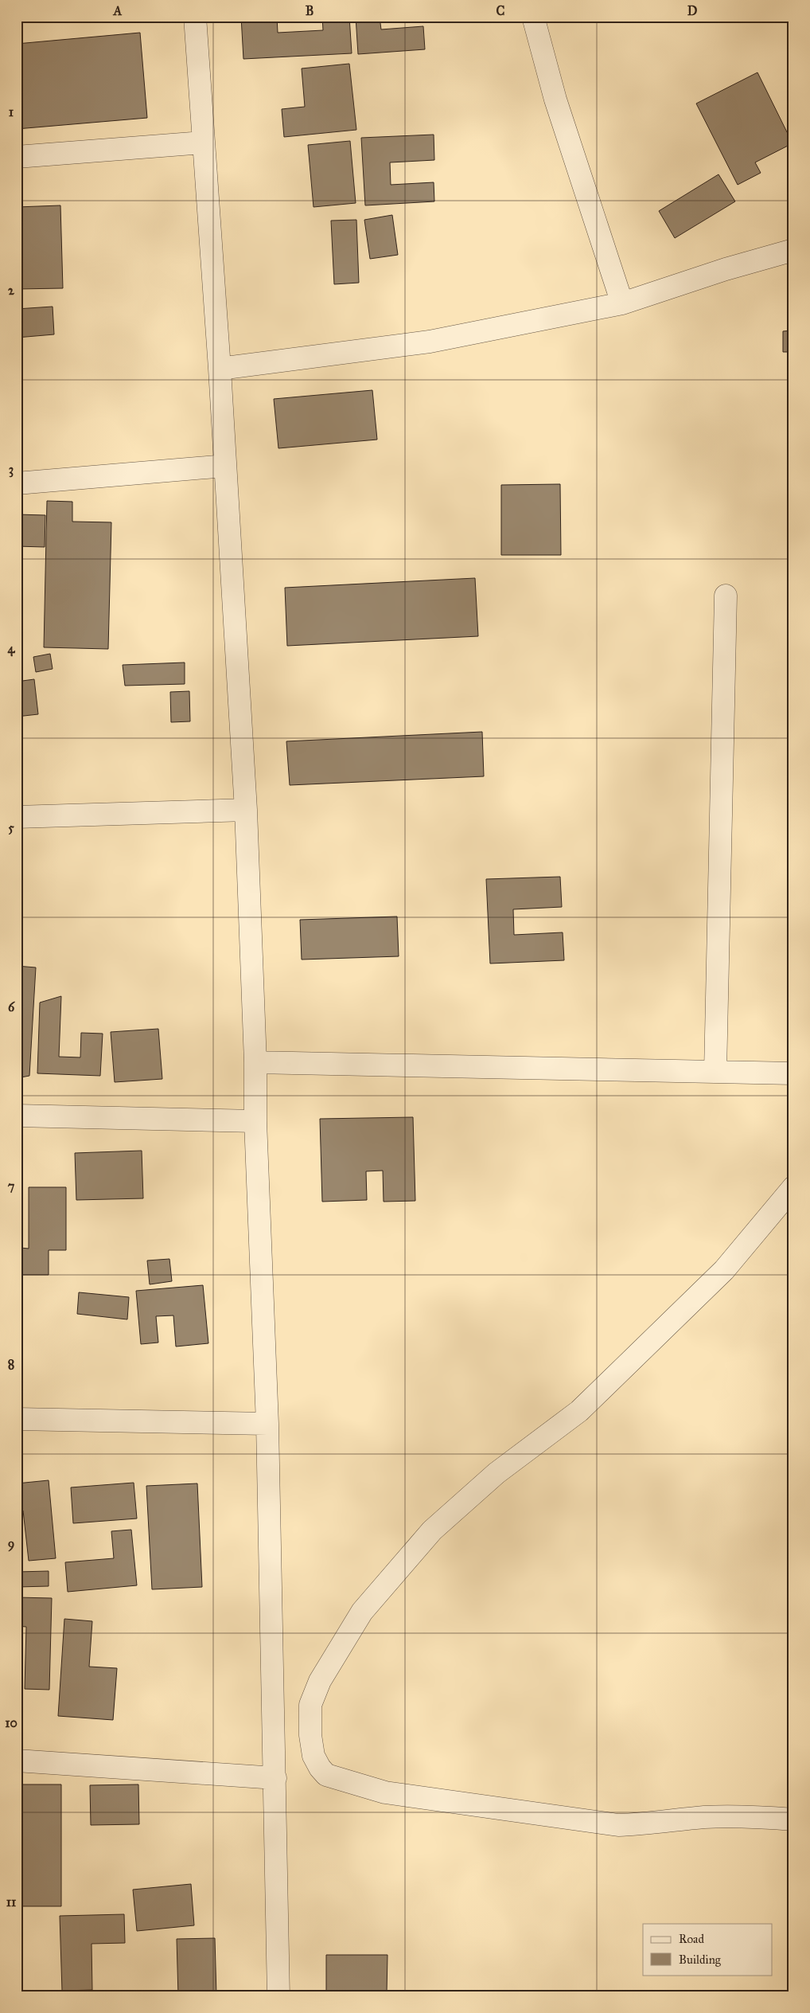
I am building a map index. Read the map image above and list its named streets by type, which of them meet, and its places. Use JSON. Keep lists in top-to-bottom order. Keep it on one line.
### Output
{"legend":["Road","Building"],"grid":{"columns":["A","B","C","D"],"rows":["1","2","3","4","5","6","7","8","9","10","11"]}}
